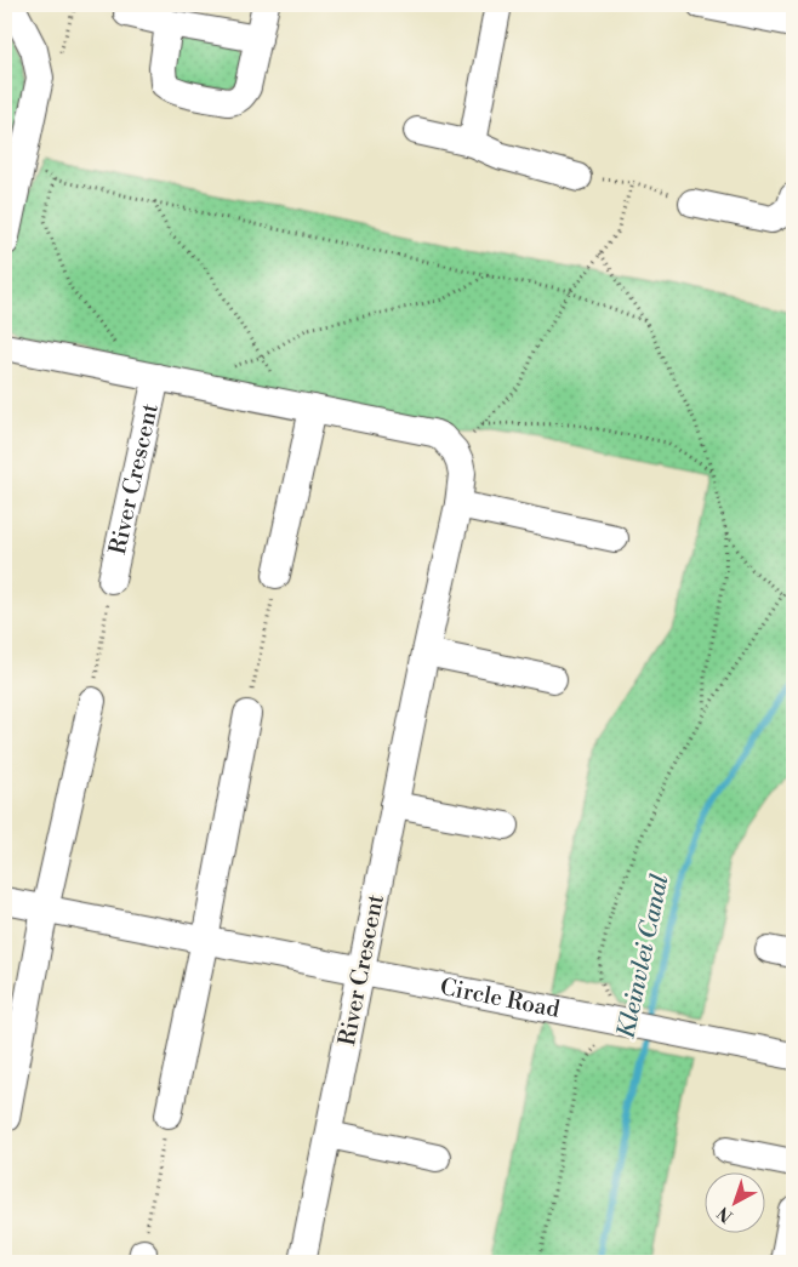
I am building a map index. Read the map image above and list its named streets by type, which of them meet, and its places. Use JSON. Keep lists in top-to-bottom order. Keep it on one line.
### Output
{"streets":{"street":["River Crescent","Circle Road"]},"crossings":[["River Crescent","Circle Road"]],"water":["Kleinvlei Canal"],"north":"bottom left"}
